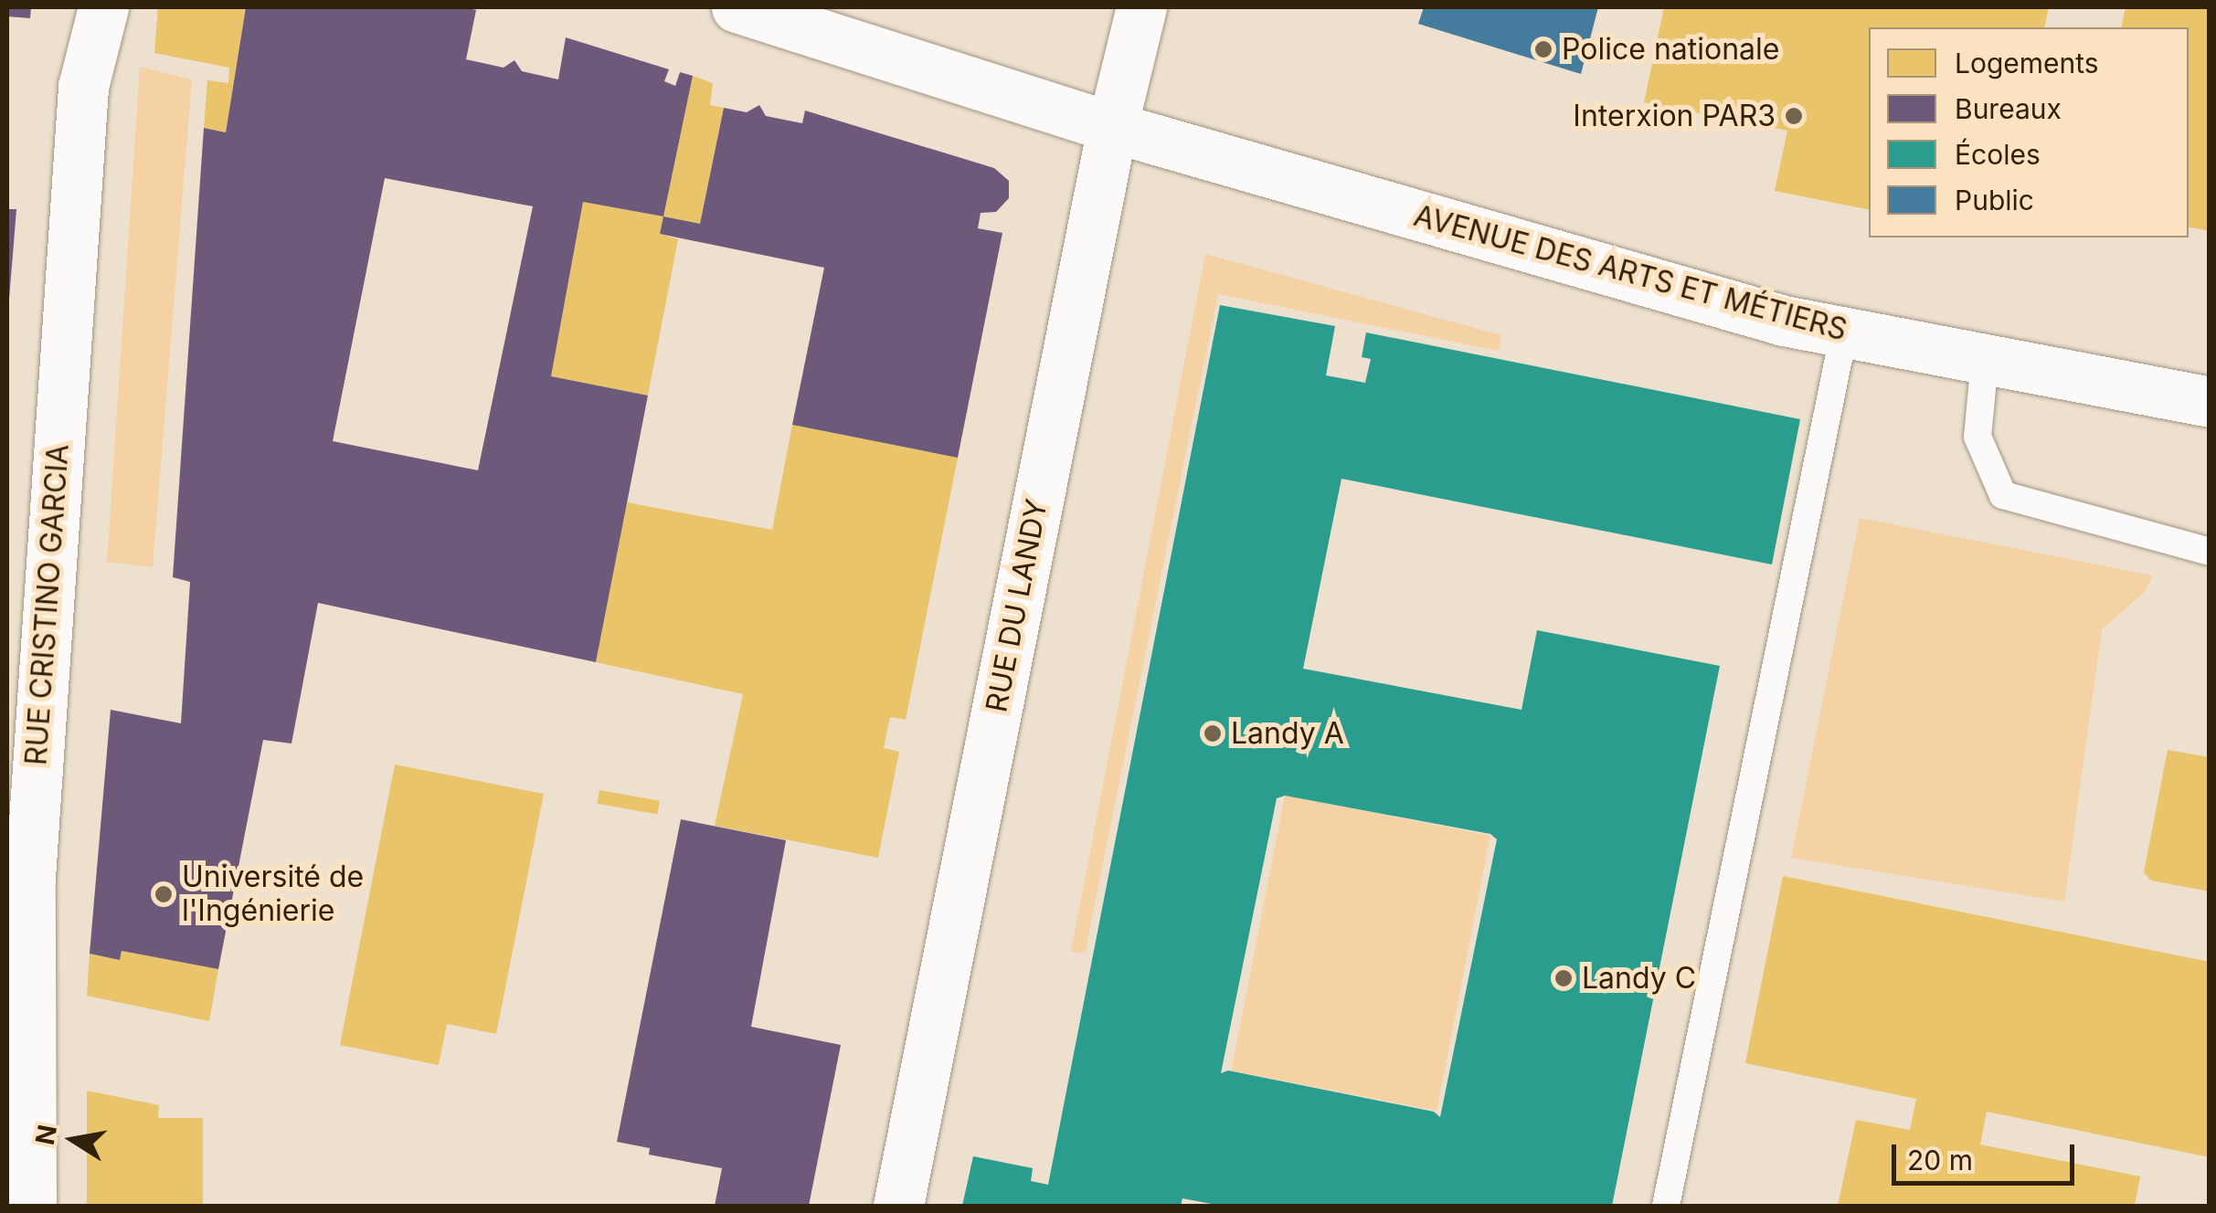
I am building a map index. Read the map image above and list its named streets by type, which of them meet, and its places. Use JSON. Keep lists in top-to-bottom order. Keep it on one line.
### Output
{"streets":{"street":["AVENUE DES ARTS ET MÉTIERS","RUE CRISTINO GARCIA","RUE DU LANDY"]},"crossings":[["AVENUE DES ARTS ET MÉTIERS","RUE DU LANDY"]],"places":["Police nationale","Interxion PAR3","Landy A","Université de l'Ingénierie","Landy C"],"legend":["Logements","Bureaux","Écoles","Public"],"scale_bar":"20 m","north":"left"}
